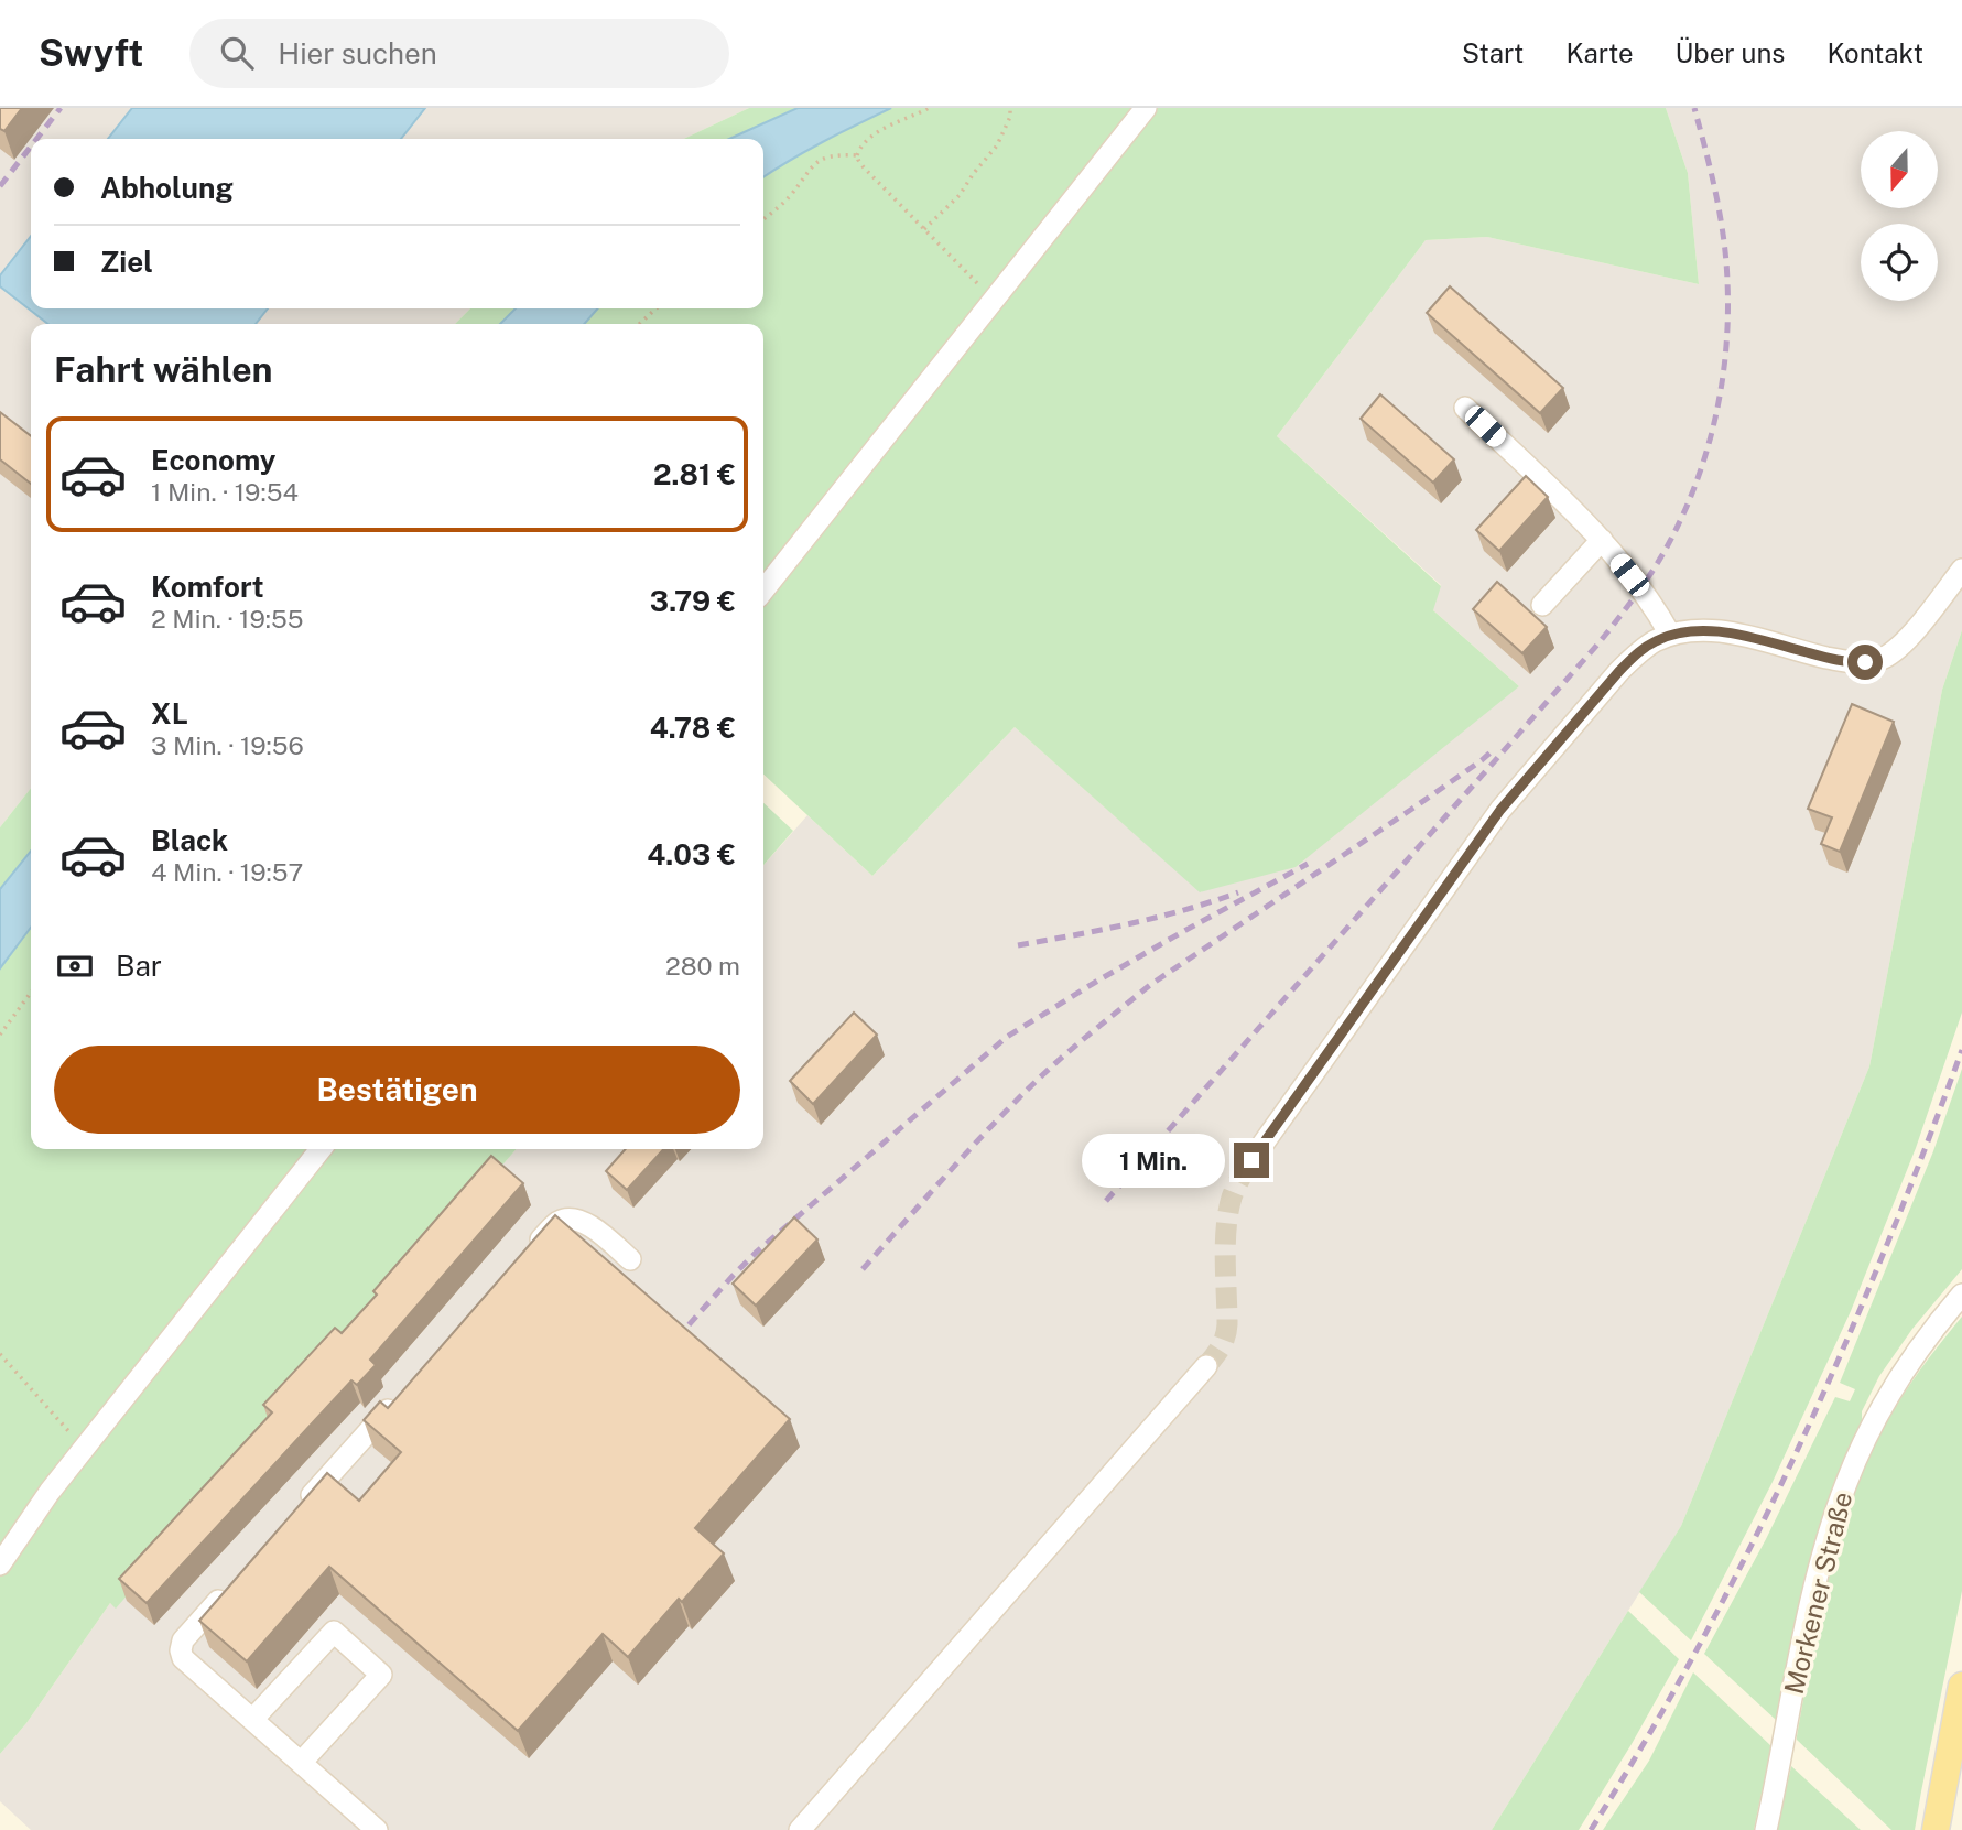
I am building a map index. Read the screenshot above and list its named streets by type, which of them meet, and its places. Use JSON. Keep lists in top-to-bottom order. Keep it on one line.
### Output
{"streets":{"street":["Morkener Straße"]},"north":"bottom","page":{"header":"Swyft","search":"Hier suchen","nav":["Start","Karte","Über uns","Kontakt"],"banner":["Abholung","Ziel"],"heading":"Fahrt wählen","list":[{"name":"Economy","note":"1 Min. · 19:54","value":"2.81 €"},{"name":"Komfort","note":"2 Min. · 19:55","value":"3.79 €"},{"name":"XL","note":"3 Min. · 19:56","value":"4.78 €"},{"name":"Black","note":"4 Min. · 19:57","value":"4.03 €"}],"pay":["Bar","280 m"],"buttons":"Bestätigen","bubble":"1 Min."}}
